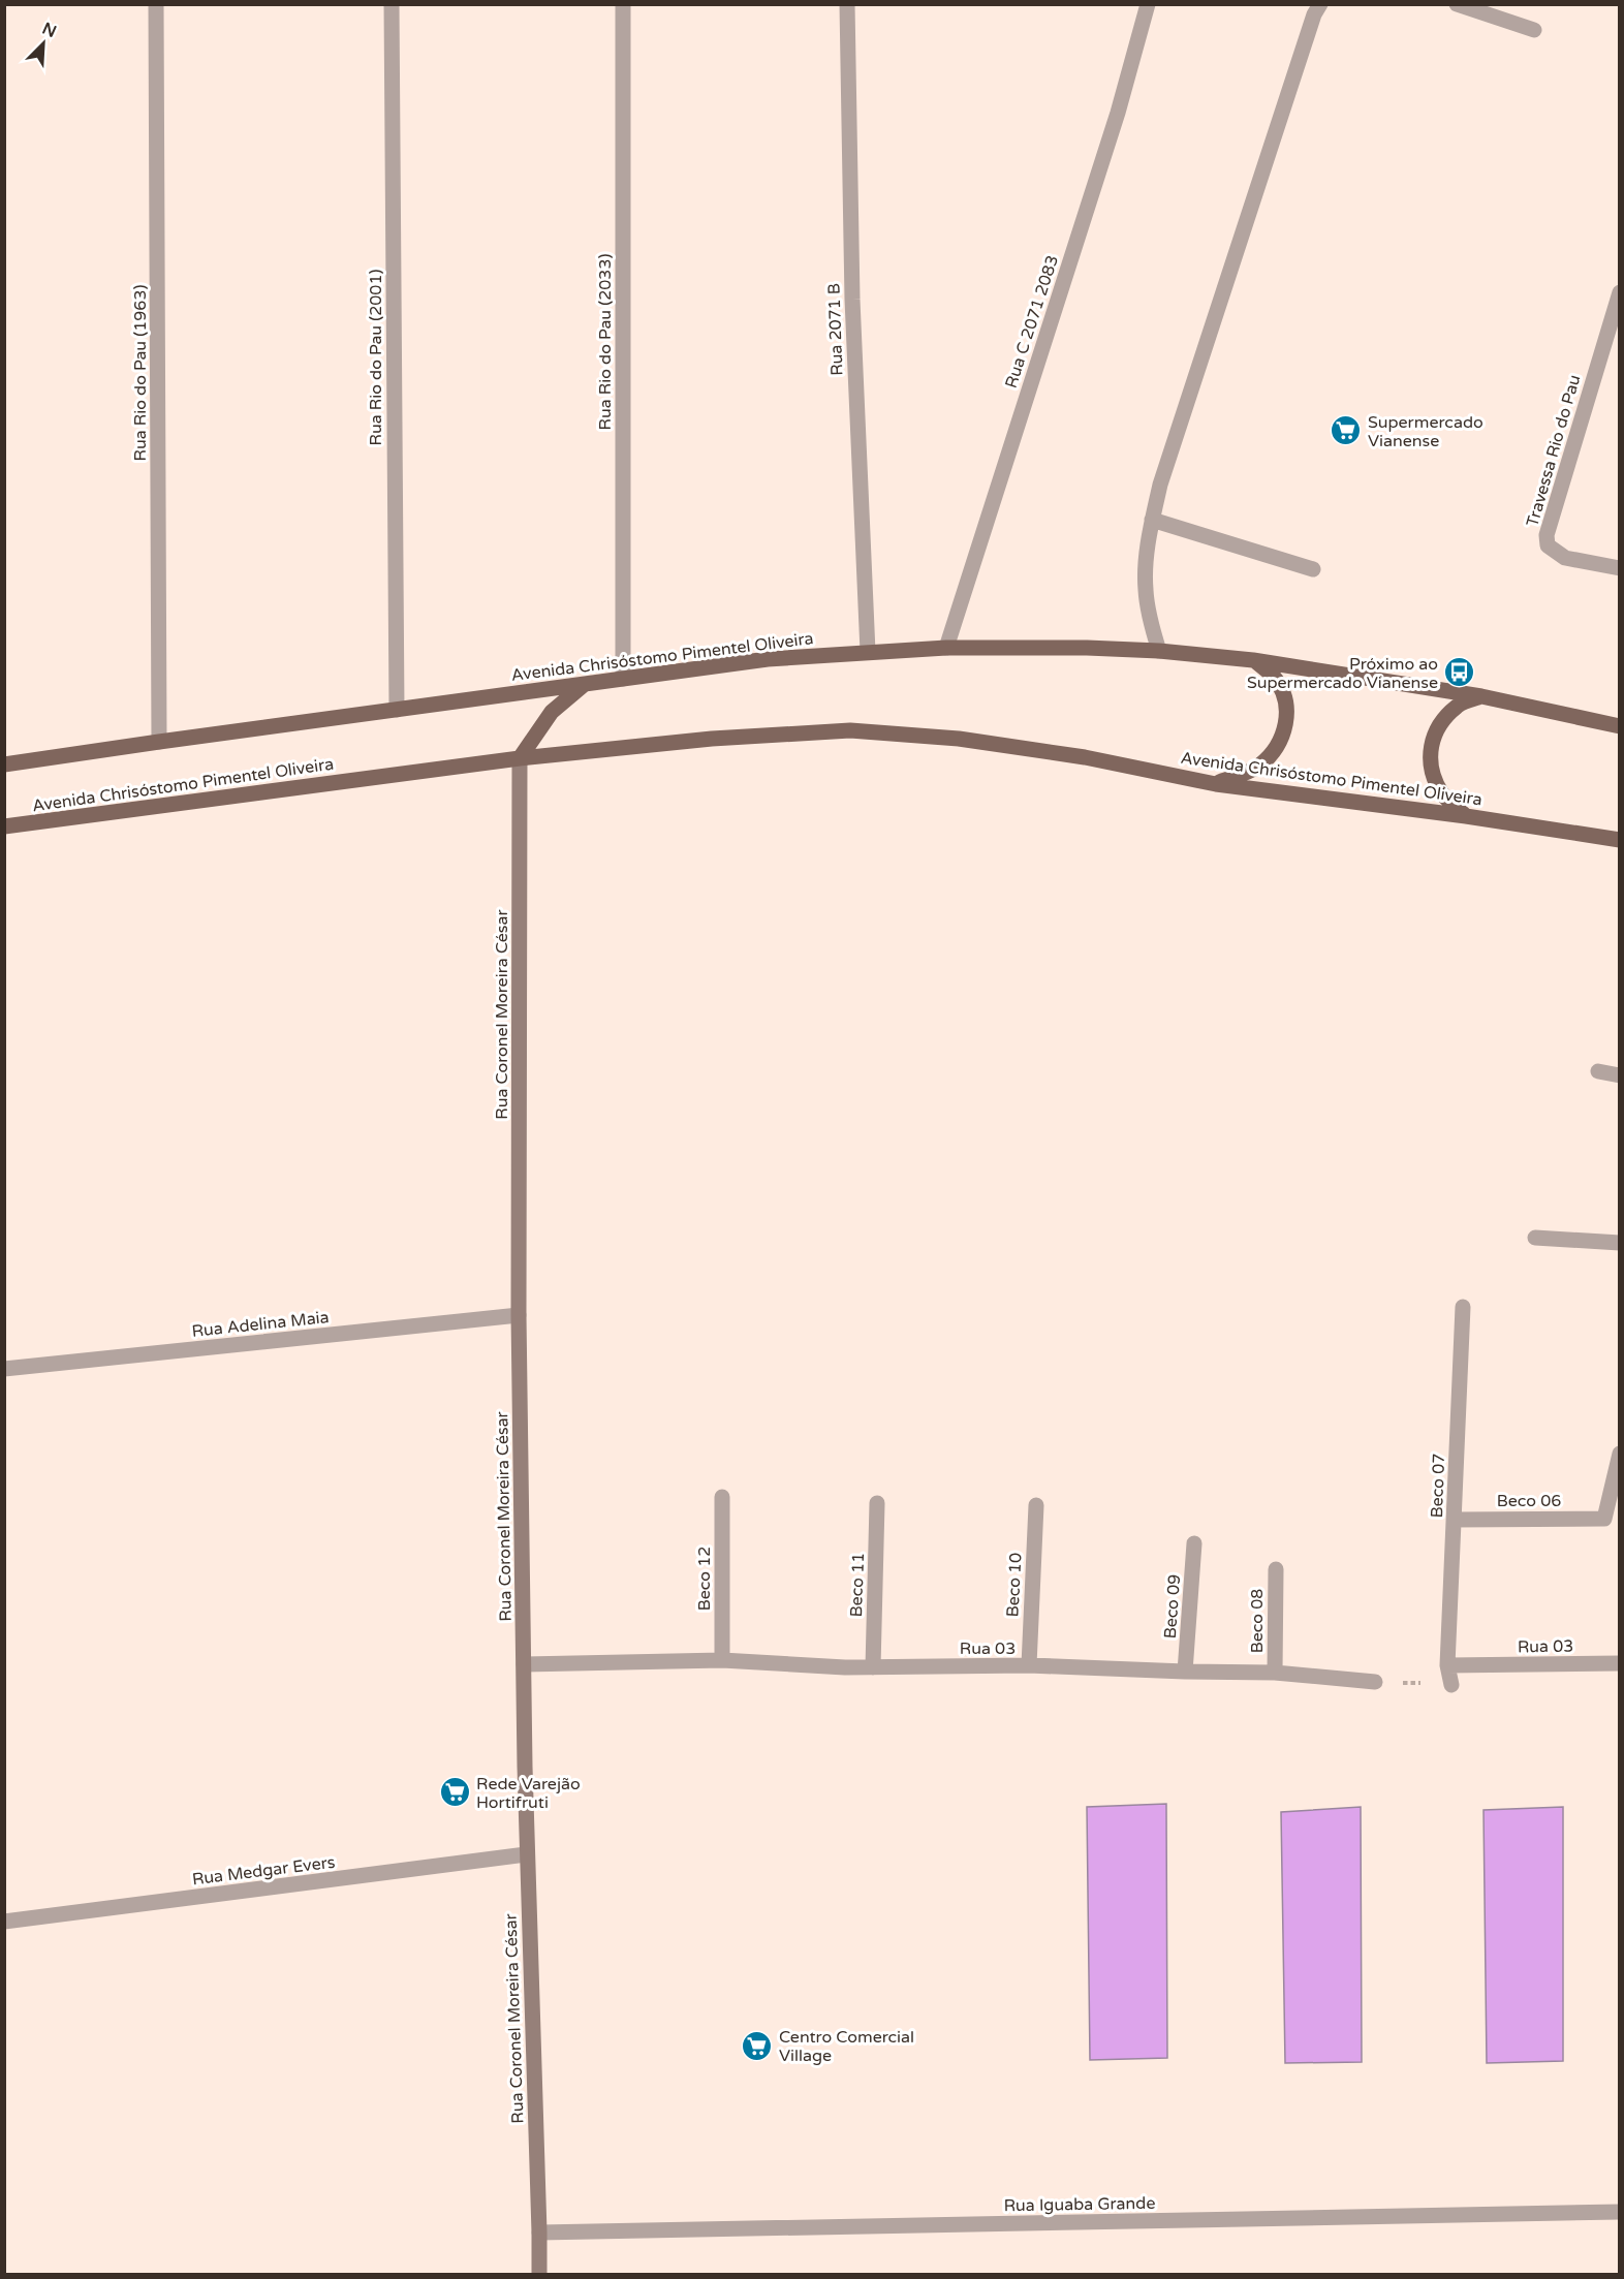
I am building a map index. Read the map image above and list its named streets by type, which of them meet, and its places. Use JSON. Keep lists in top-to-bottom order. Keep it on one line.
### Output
{"streets":{"main road":["Avenida Chrisóstomo Pimentel Oliveira"],"street":["Rua C 2071 2083","Rua 2071 B","Rua Rio do Pau (2033)","Rua Rio do Pau (2001)","Rua Rio do Pau (1963)","Travessa Rio do Pau","Rua Coronel Moreira César","Rua Adelina Maia","Beco 07","Beco 06","Beco 12","Beco 11","Beco 10","Beco 09","Beco 08","Rua 03","Rua Medgar Evers","Rua Iguaba Grande"]},"crossings":[["Rua C 2071 2083","Avenida Chrisóstomo Pimentel Oliveira"],["Rua 2071 B","Avenida Chrisóstomo Pimentel Oliveira"],["Rua Rio do Pau (2033)","Avenida Chrisóstomo Pimentel Oliveira"],["Rua Rio do Pau (2001)","Avenida Chrisóstomo Pimentel Oliveira"],["Rua Rio do Pau (1963)","Avenida Chrisóstomo Pimentel Oliveira"],["Avenida Chrisóstomo Pimentel Oliveira","Rua Coronel Moreira César"],["Rua Coronel Moreira César","Rua Adelina Maia"],["Rua Coronel Moreira César","Rua 03"],["Rua Coronel Moreira César","Rua Medgar Evers"],["Rua Coronel Moreira César","Rua Iguaba Grande"],["Beco 07","Beco 06"],["Beco 07","Rua 03"],["Beco 12","Rua 03"],["Beco 11","Rua 03"],["Beco 10","Rua 03"],["Beco 09","Rua 03"],["Beco 08","Rua 03"]],"places":{"supermarket":["Supermercado Vianense","Rede Varejão Hortifruti","Centro Comercial Village"],"bus stop":["Próximo ao Supermercado Vianense"]},"north":"top right"}
